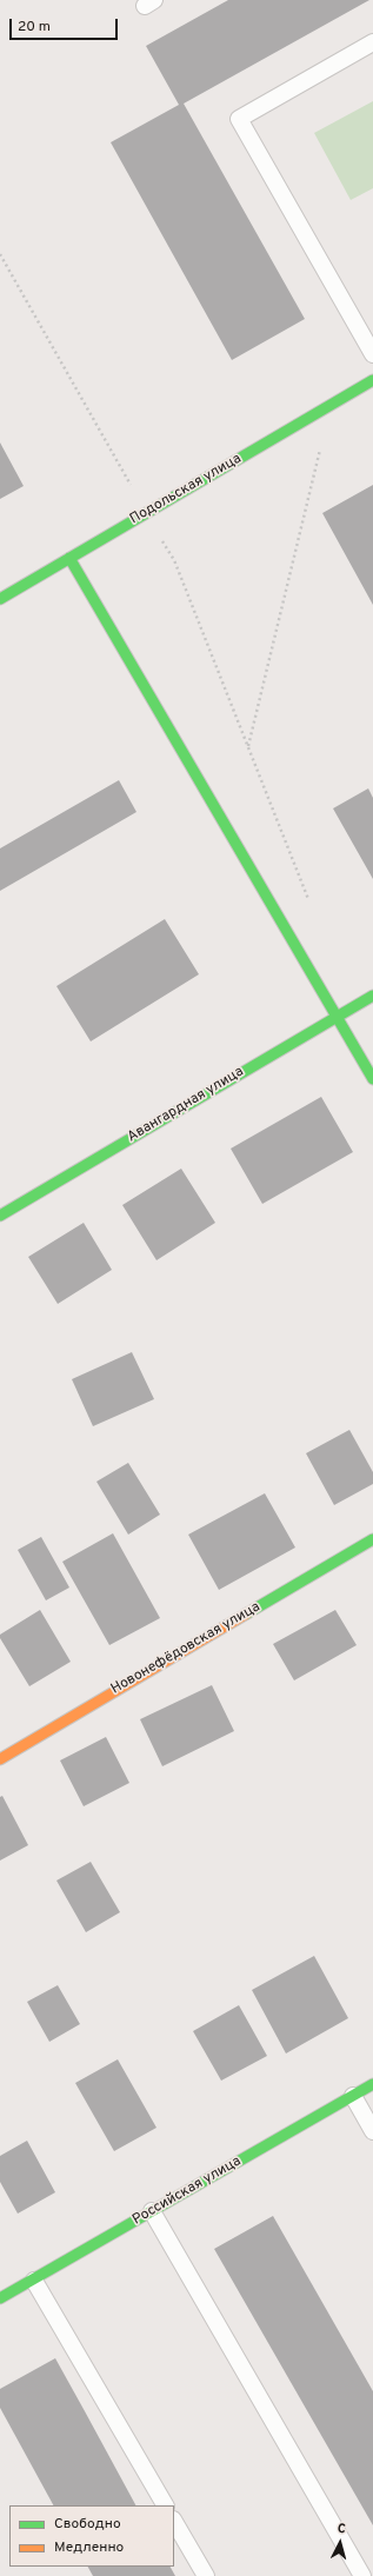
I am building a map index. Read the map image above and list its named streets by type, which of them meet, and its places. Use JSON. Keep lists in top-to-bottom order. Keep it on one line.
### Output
{"streets":{"street":["Подольская улица","Авангардная улица","Новонефёдовская улица","Российская улица"]},"legend":["Свободно","Медленно"],"scale_bar":"20 m","north":"top"}
